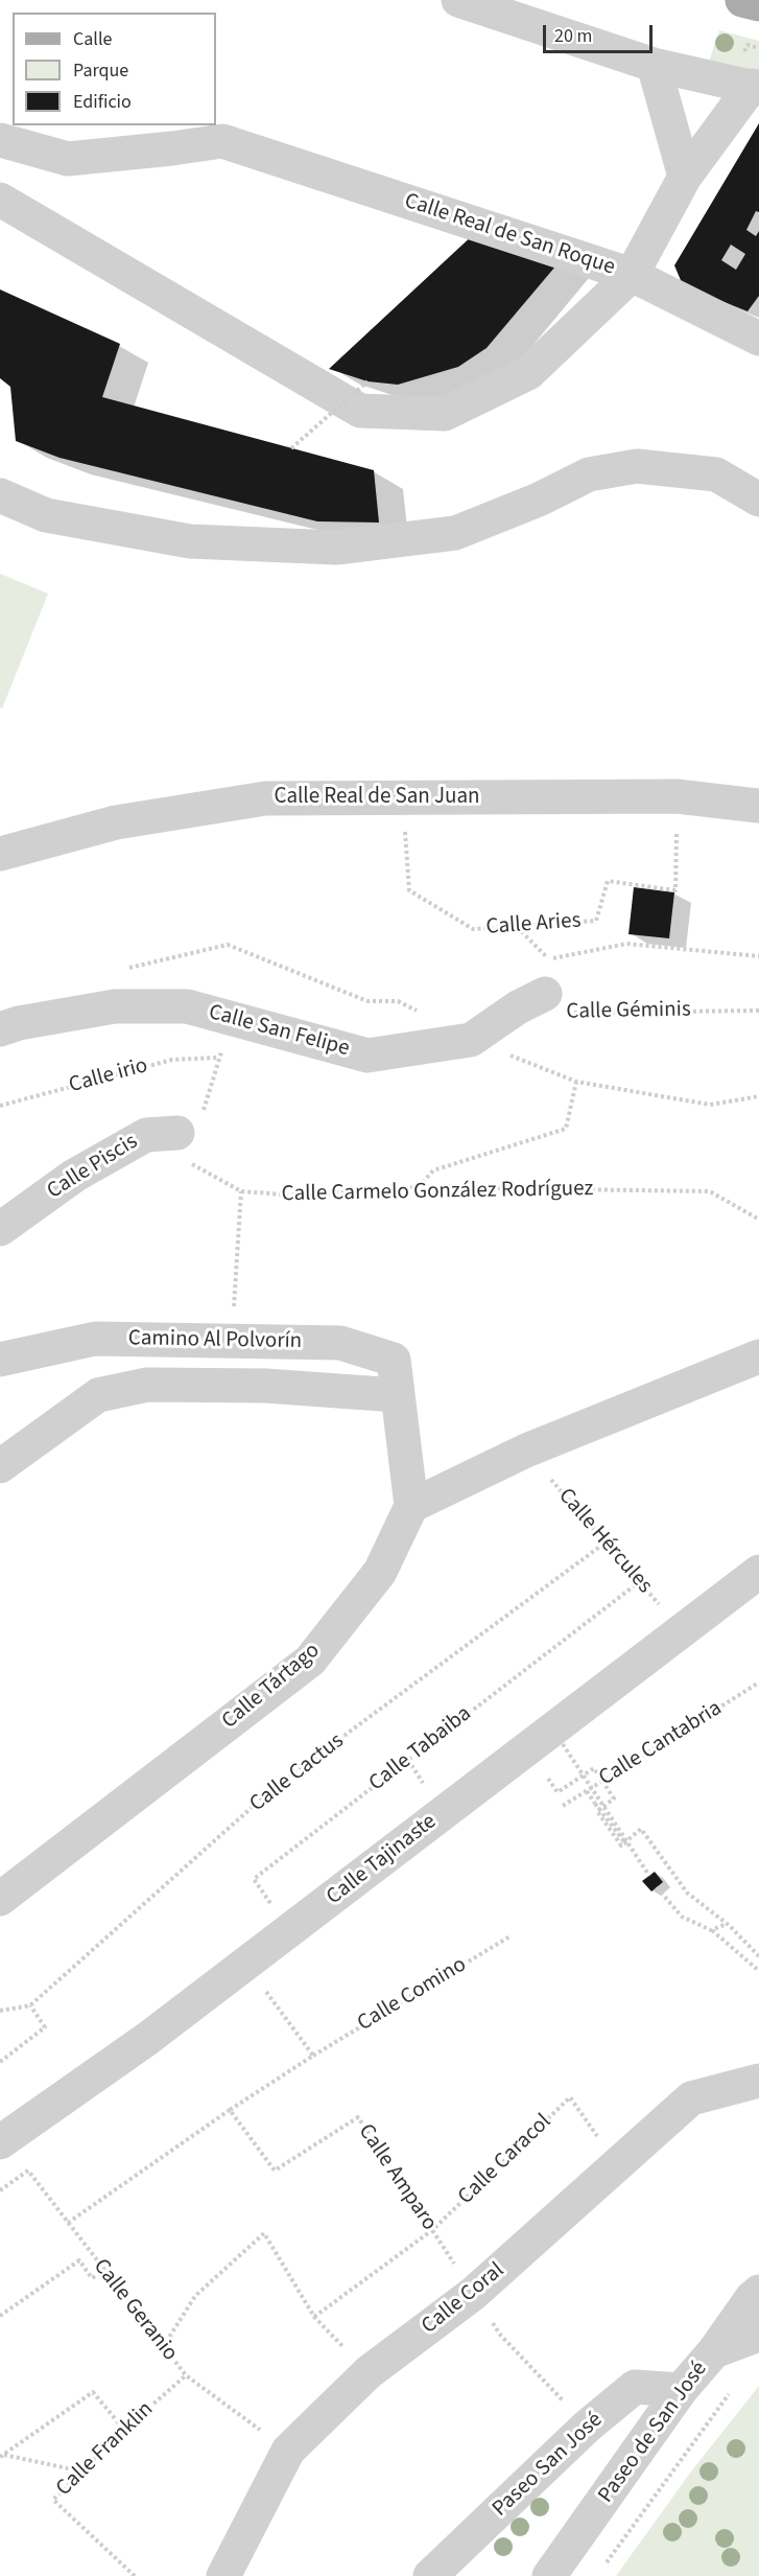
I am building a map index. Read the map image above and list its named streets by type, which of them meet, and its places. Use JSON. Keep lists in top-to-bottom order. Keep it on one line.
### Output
{"streets":{"street":["Calle Real de San Roque","Calle Real de San Juan","Calle San Felipe","Calle Piscis","Camino Al Polvorín","Calle Tártago","Calle Tajinaste","Calle Coral","Paseo de San José","Paseo San José"],"path":["Calle Aries","Calle Géminis","Calle irio","Calle Carmelo González Rodríguez","Calle Hércules","Calle Cantabria","Calle Tabaiba","Calle Cactus","Calle Comino","Calle Caracol","Calle Amparo","Calle Geranio","Calle Franklin"]},"crossings":[["Calle Real de San Juan","Calle Aries"],["Calle Géminis","Calle San Felipe"],["Calle Piscis","Calle Carmelo González Rodríguez"],["Calle Hércules","Calle Tabaiba"],["Calle Hércules","Calle Cactus"],["Calle Hércules","Calle Tajinaste"],["Calle Tabaiba","Calle Tajinaste"],["Calle Caracol","Calle Amparo"],["Calle Caracol","Calle Coral"],["Calle Amparo","Calle Coral"],["Calle Amparo","Paseo San José"],["Calle Coral","Calle Geranio"],["Calle Geranio","Calle Franklin"],["Paseo de San José","Paseo San José"]],"legend":["Calle","Parque","Edificio"],"scale_bar":"20 m"}
